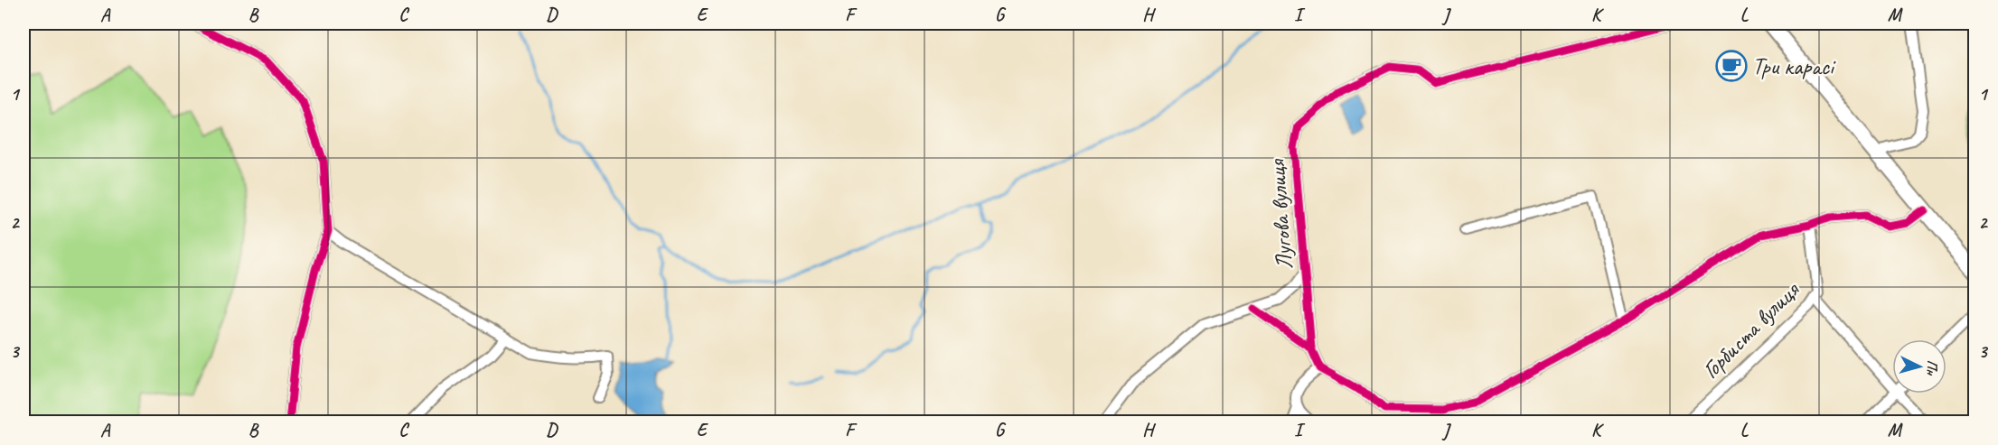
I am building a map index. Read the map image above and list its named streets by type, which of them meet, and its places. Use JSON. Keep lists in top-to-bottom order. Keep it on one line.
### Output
{"streets":{"street":["Лугова вулиця","Горбиста вулиця"]},"places":{"cafe":["Три карасі"]},"north":"right","grid":{"columns":["A","B","C","D","E","F","G","H","I","J","K","L","M"],"rows":["1","2","3"]}}
